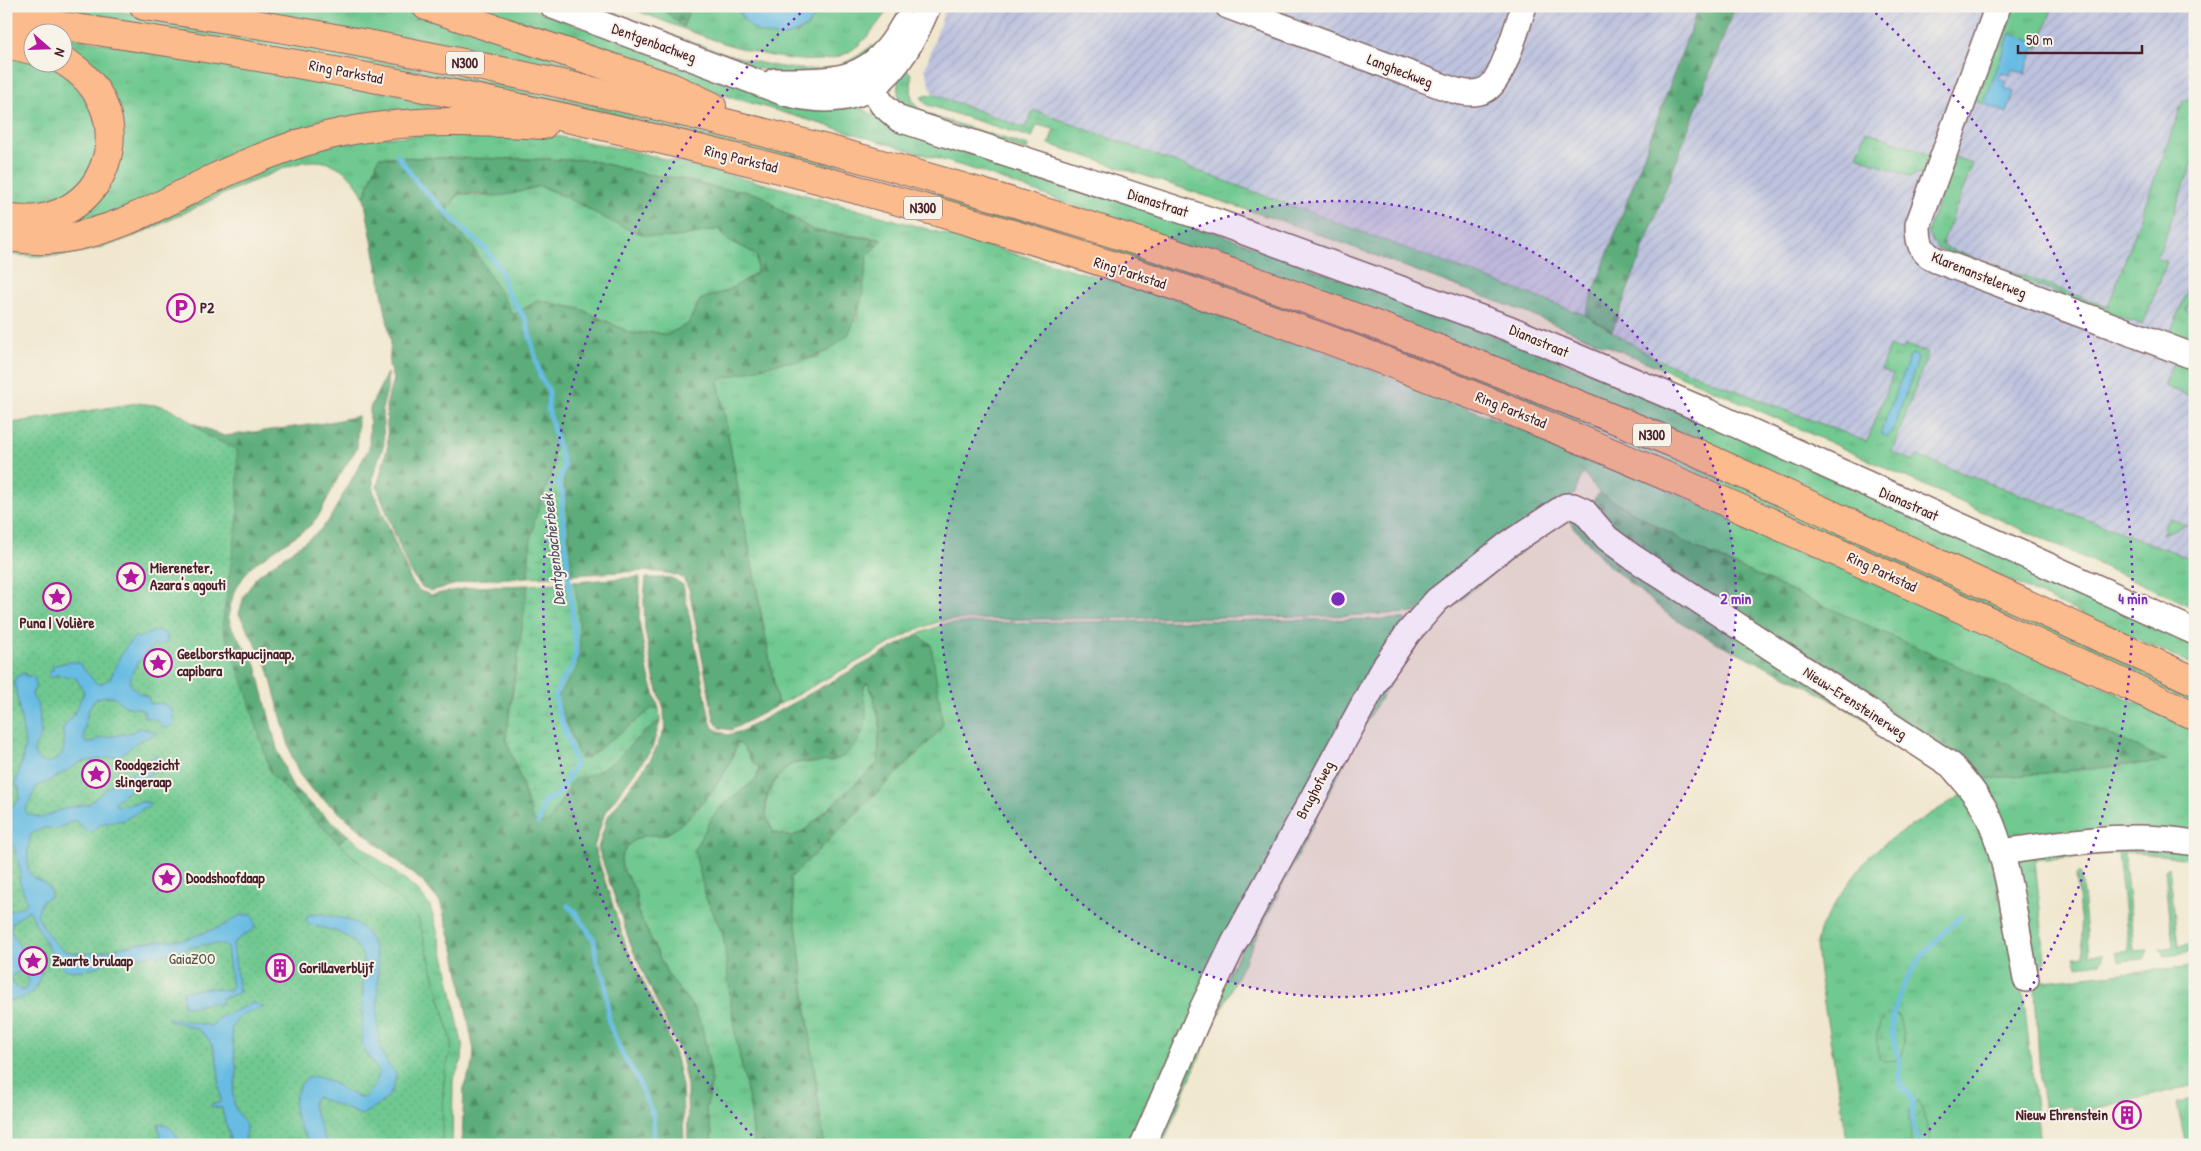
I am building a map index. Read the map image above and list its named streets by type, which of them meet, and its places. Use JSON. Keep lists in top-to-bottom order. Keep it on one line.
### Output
{"streets":{"highway":["N300","Ring Parkstad"],"street":["Dentgenbachweg","Langheckweg","Dianastraat","Klarenanstelerweg","Nieuw-Erensteinerweg","Brughofweg"]},"crossings":[["Dentgenbachweg","Dianastraat"],["N300","Ring Parkstad"],["Nieuw-Erensteinerweg","Brughofweg"]],"water":["Dentgenbacherbeek"],"parks":["GaiaZOO"],"places":{"parking":["P2"],"place":["Miereneter, Azara's agouti","Puna | Volière","Geelborstkapucijnaap, capibara","Roodgezicht slingeraap","Doodshoofdaap","Zwarte brulaap"],"building":["Gorillaverblijf","Nieuw Ehrenstein"]},"scale_bar":"50 m","north":"right","rings":["2 min","4 min"]}
